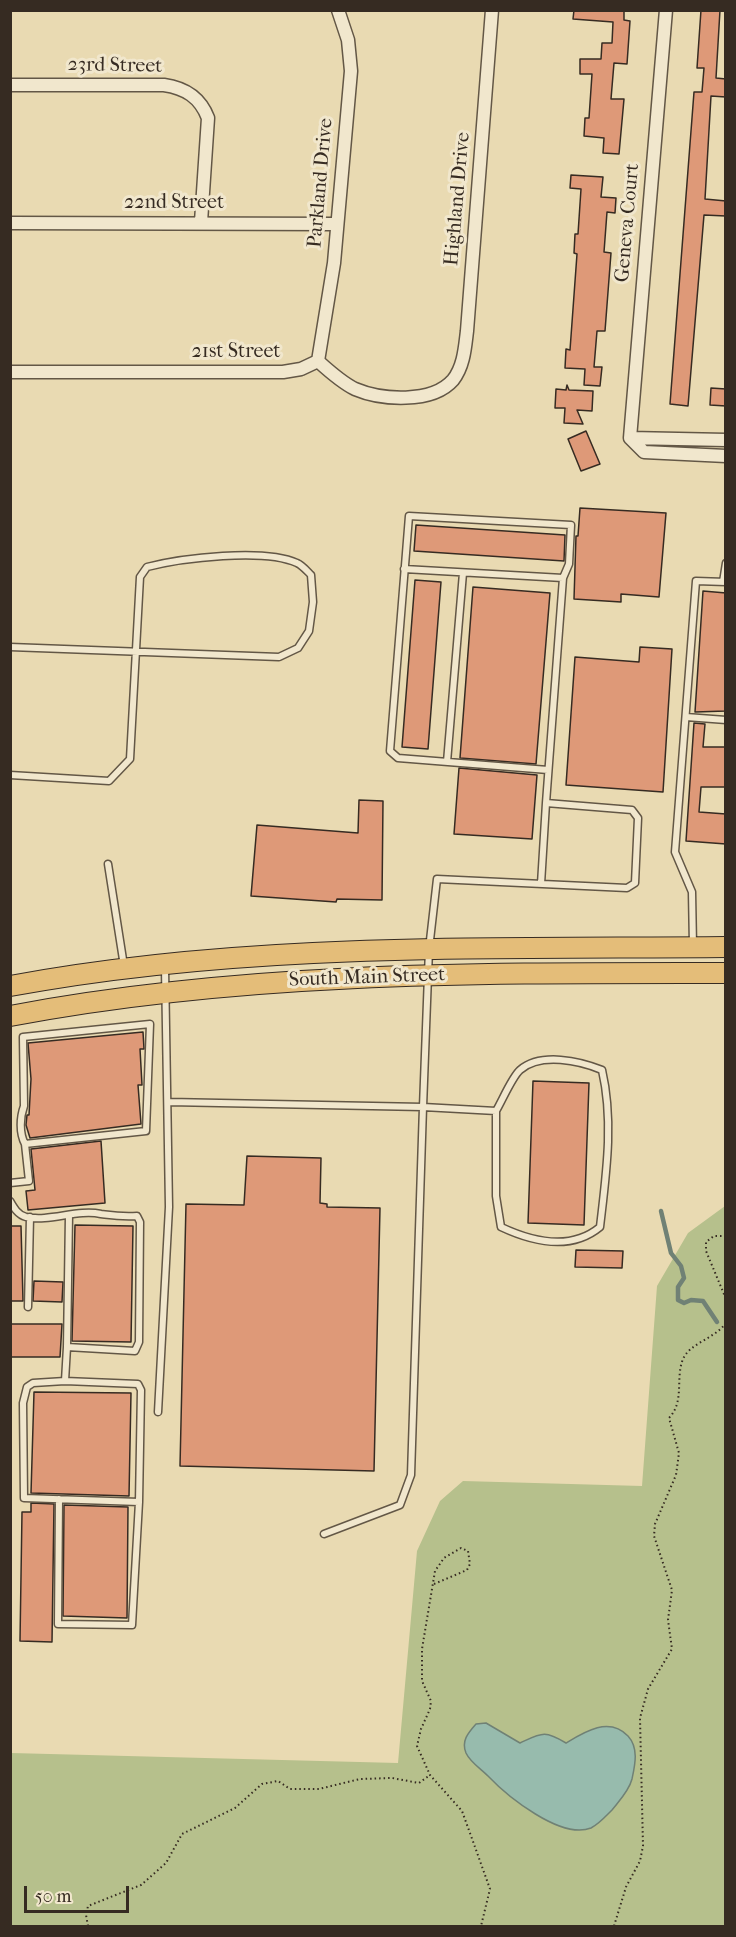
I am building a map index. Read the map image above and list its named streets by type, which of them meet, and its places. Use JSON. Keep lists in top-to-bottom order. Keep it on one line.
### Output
{"streets":{"highway":["South Main Street"],"street":["23rd Street","Parkland Drive","Highland Drive","22nd Street","Geneva Court","21st Street"]},"crossings":[["23rd Street","22nd Street"],["Parkland Drive","Highland Drive"],["Parkland Drive","22nd Street"],["Parkland Drive","21st Street"],["Highland Drive","21st Street"]],"scale_bar":"50 m"}
